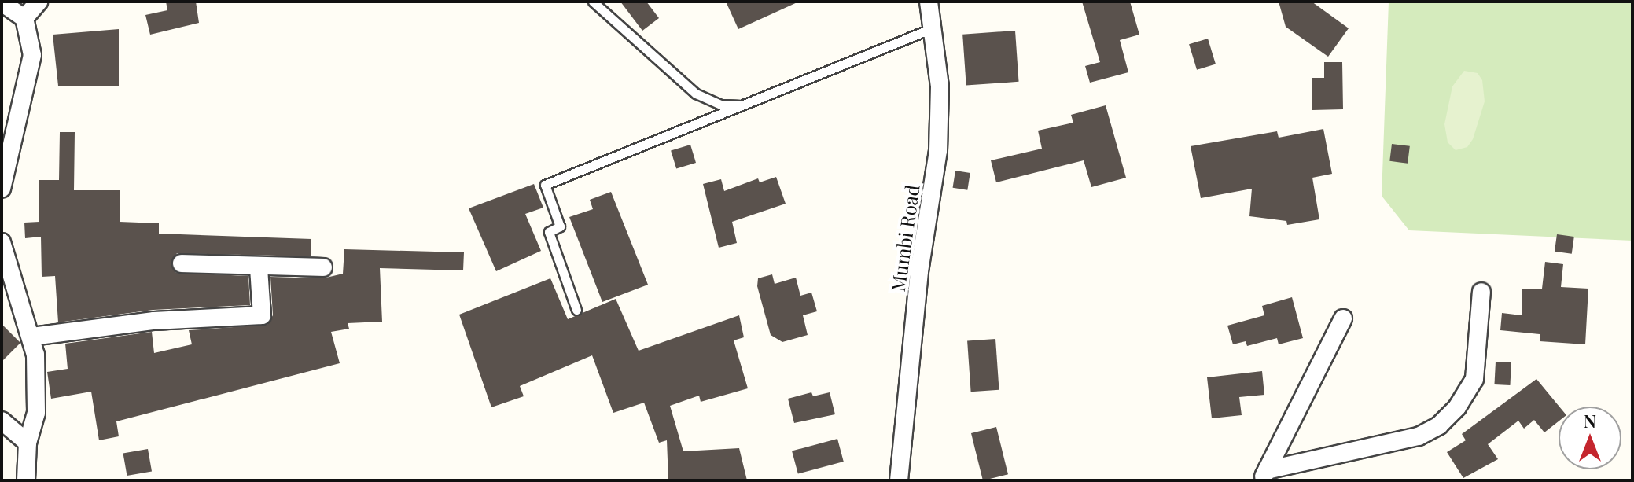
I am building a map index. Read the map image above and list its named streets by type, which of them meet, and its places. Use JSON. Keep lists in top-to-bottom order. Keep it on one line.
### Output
{"streets":{"street":["Mumbi Road"]},"north":"top"}
